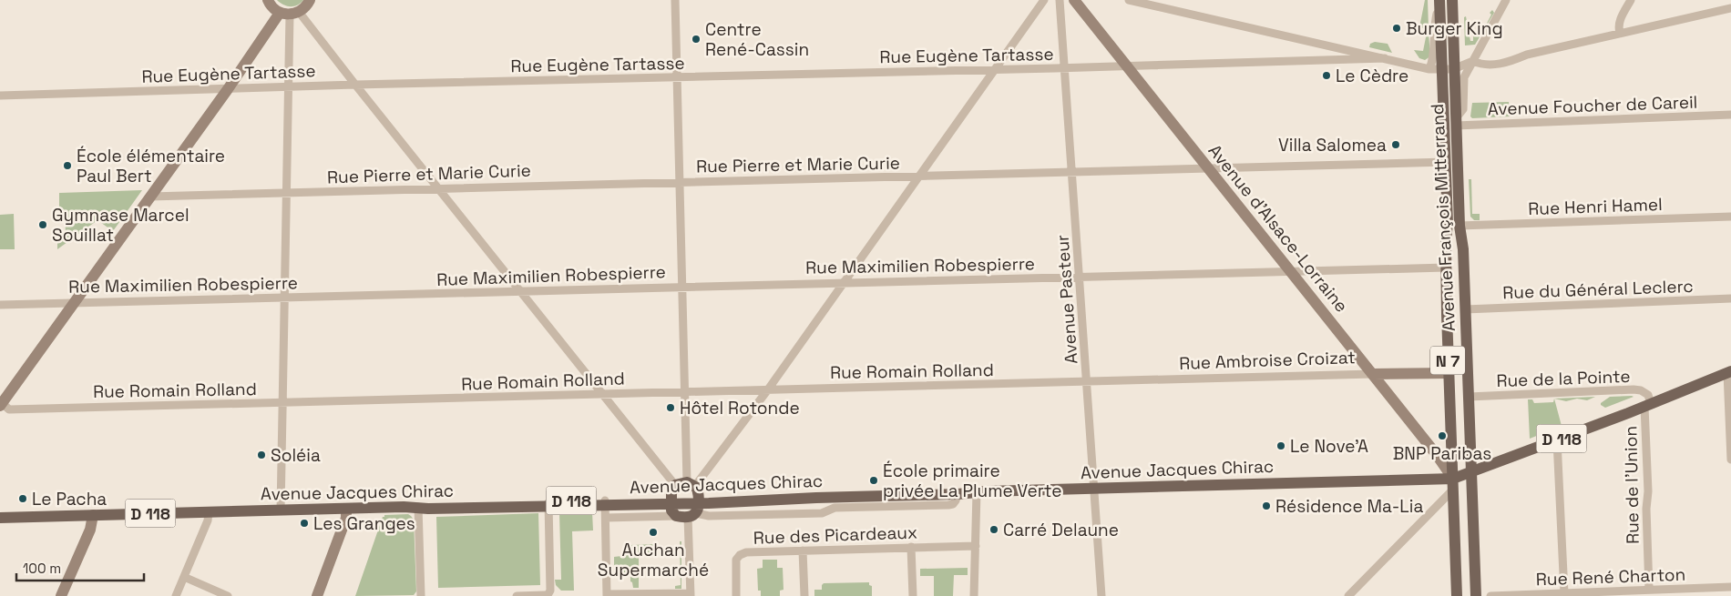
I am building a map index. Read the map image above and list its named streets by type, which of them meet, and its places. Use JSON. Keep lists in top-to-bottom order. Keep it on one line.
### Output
{"streets":{"main road":["Avenue François Mitterrand","N 7","D 118","Avenue Jacques Chirac"],"street":["Rue Eugène Tartasse","Avenue Foucher de Careil","Rue Pierre et Marie Curie","Rue Henri Hamel","Avenue d'Alsace-Lorraine","Rue Maximilien Robespierre","Rue du Général Leclerc","Avenue Pasteur","Rue Ambroise Croizat","Rue Romain Rolland","Rue de la Pointe","Rue de l'Union","Rue des Picardeaux","Rue René Charton"]},"crossings":[["Rue Eugène Tartasse","Avenue d'Alsace-Lorraine"],["Rue Eugène Tartasse","Avenue Pasteur"],["Avenue Foucher de Careil","Avenue François Mitterrand"],["Rue Pierre et Marie Curie","Avenue François Mitterrand"],["Rue Pierre et Marie Curie","Avenue d'Alsace-Lorraine"],["Rue Pierre et Marie Curie","Avenue Pasteur"],["Rue Pierre et Marie Curie","N 7"],["Rue Henri Hamel","Avenue François Mitterrand"],["Avenue François Mitterrand","Avenue d'Alsace-Lorraine"],["Avenue François Mitterrand","Rue Maximilien Robespierre"],["Avenue François Mitterrand","Rue du Général Leclerc"],["Avenue François Mitterrand","Rue Ambroise Croizat"],["Avenue François Mitterrand","N 7"],["Avenue François Mitterrand","Rue de la Pointe"],["Avenue François Mitterrand","D 118"],["Avenue François Mitterrand","Avenue Jacques Chirac"],["Avenue d'Alsace-Lorraine","Rue Maximilien Robespierre"],["Avenue d'Alsace-Lorraine","Rue Ambroise Croizat"],["Avenue d'Alsace-Lorraine","D 118"],["Avenue d'Alsace-Lorraine","Avenue Jacques Chirac"],["Rue Maximilien Robespierre","Avenue Pasteur"],["Avenue Pasteur","Rue Ambroise Croizat"],["Avenue Pasteur","Rue Romain Rolland"],["Avenue Pasteur","Avenue Jacques Chirac"],["Rue Ambroise Croizat","Rue Romain Rolland"],["Rue de la Pointe","D 118"],["Rue de la Pointe","Rue de l'Union"],["D 118","Avenue Jacques Chirac"],["D 118","Rue de l'Union"],["Rue de l'Union","Rue René Charton"]],"places":["Burger King","Centre René-Cassin","Le Cèdre","Villa Salomea","École élémentaire Paul Bert","Gymnase Marcel Souillat","Hôtel Rotonde","BNP Paribas","Le Nove'A","Soléia","École primaire privée La Plume Verte","Le Pacha","Résidence Ma-Lia","Les Granges","Carré Delaune","Auchan Supermarché"],"scale_bar":"100 m"}
